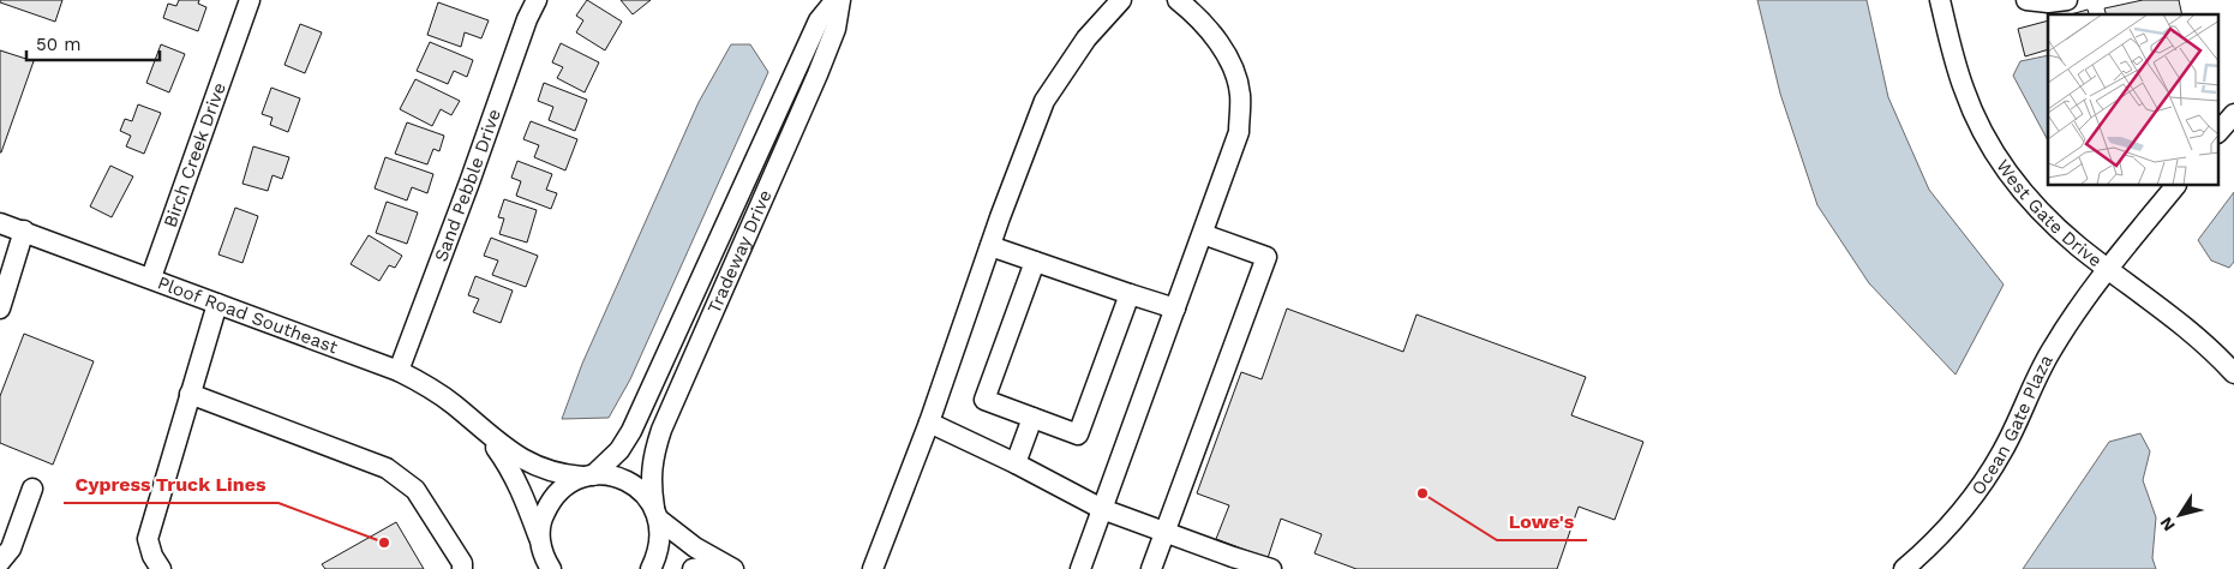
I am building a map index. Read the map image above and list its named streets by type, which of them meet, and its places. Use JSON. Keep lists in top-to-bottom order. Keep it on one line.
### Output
{"streets":{"street":["Birch Creek Drive","Sand Pebble Drive","West Gate Drive","Tradeway Drive","Ploof Road Southeast","Ocean Gate Plaza"]},"crossings":[["Birch Creek Drive","Ploof Road Southeast"],["Sand Pebble Drive","Ploof Road Southeast"],["West Gate Drive","Ocean Gate Plaza"],["Tradeway Drive","Ploof Road Southeast"]],"places":["Lowe's","Cypress Truck Lines"],"scale_bar":"50 m","north":"bottom left"}
